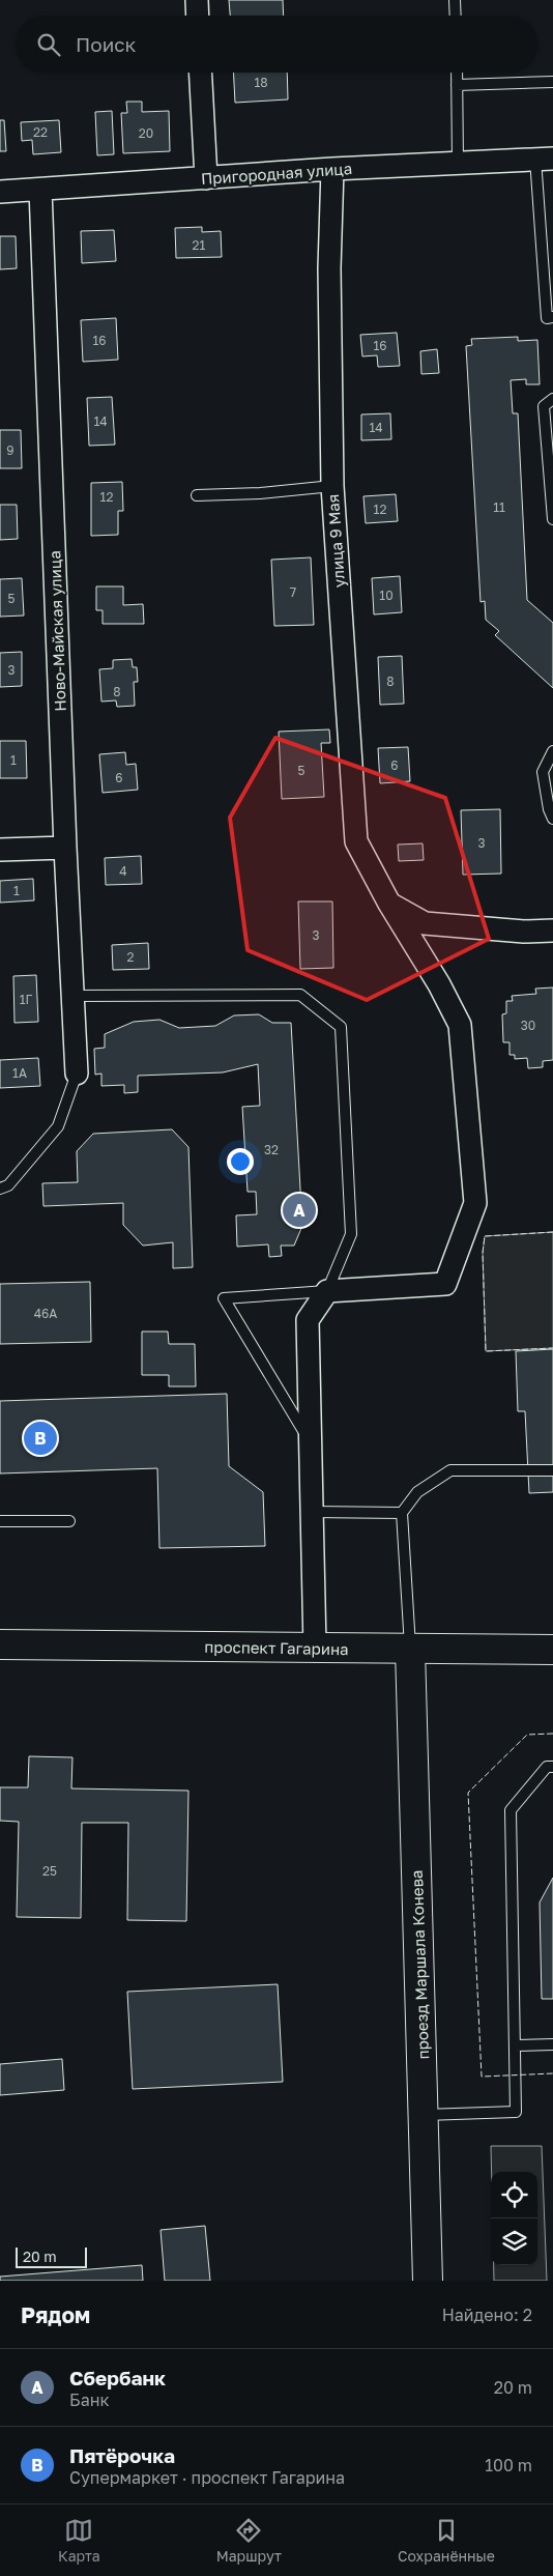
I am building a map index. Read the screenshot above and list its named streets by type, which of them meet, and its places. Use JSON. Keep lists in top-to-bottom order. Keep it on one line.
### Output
{"streets":{"street":["Пригородная улица","улица 9 Мая","Ново-Майская улица","проспект Гагарина","проезд Маршала Конева"]},"crossings":[["Пригородная улица","улица 9 Мая"],["Пригородная улица","Ново-Майская улица"],["проспект Гагарина","проезд Маршала Конева"]],"house_numbers":["18","22","20","21","16","16","14","14","9","12","11","12","7","10","5","3","8","8","1","6","5","6","3","4","1","3","2","1Г","30","1А","32","46А","25"],"scale_bar":"20 m","page":{"search":"Поиск","pins":["A","B"],"scale":"20 m","heading":["Рядом","Найдено: 2"],"list":[{"mark":"A","name":"Сбербанк","note":"Банк","value":"20 m"},{"mark":"B","name":"Пятёрочка","note":"Супермаркет · проспект Гагарина","value":"100 m"}],"nav":["Карта","Маршрут","Сохранённые"]}}
